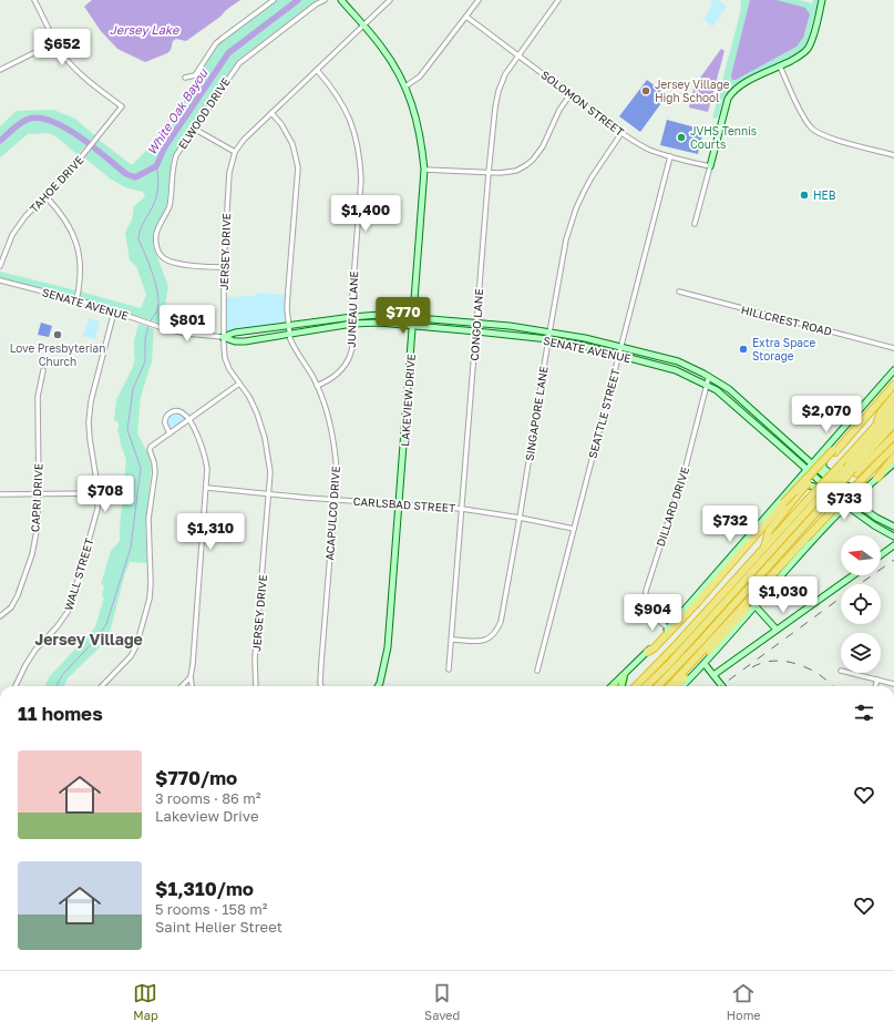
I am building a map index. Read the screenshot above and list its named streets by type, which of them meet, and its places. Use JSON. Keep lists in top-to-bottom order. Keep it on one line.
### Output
{"streets":{"street":["SOLOMON STREET","ELWOOD DRIVE","TAHOE DRIVE","JERSEY DRIVE","SENATE AVENUE","JUNEAU LANE","HILLCREST ROAD","CONGO LANE","LAKEVIEW DRIVE","SINGAPORE LANE","SEATTLE STREET","CAPRI DRIVE","CARLSBAD STREET","DILLARD DRIVE","ACAPULCO DRIVE","WALL STREET"]},"crossings":[["SOLOMON STREET","CONGO LANE"],["SOLOMON STREET","SINGAPORE LANE"],["SOLOMON STREET","SEATTLE STREET"],["ELWOOD DRIVE","JERSEY DRIVE"],["JERSEY DRIVE","SENATE AVENUE"],["JERSEY DRIVE","JUNEAU LANE"],["JERSEY DRIVE","LAKEVIEW DRIVE"],["JERSEY DRIVE","CARLSBAD STREET"],["JERSEY DRIVE","ACAPULCO DRIVE"],["SENATE AVENUE","JUNEAU LANE"],["SENATE AVENUE","CONGO LANE"],["SENATE AVENUE","LAKEVIEW DRIVE"],["SENATE AVENUE","SINGAPORE LANE"],["SENATE AVENUE","SEATTLE STREET"],["SENATE AVENUE","DILLARD DRIVE"],["SENATE AVENUE","ACAPULCO DRIVE"],["SENATE AVENUE","WALL STREET"],["JUNEAU LANE","ACAPULCO DRIVE"],["CONGO LANE","SINGAPORE LANE"],["CONGO LANE","CARLSBAD STREET"],["LAKEVIEW DRIVE","CARLSBAD STREET"],["SINGAPORE LANE","CARLSBAD STREET"],["SEATTLE STREET","CARLSBAD STREET"],["CARLSBAD STREET","ACAPULCO DRIVE"]],"districts":["Jersey Village"],"water":["Jersey Lake","White Oak Bayou"],"places":["Jersey Village High School","JVHS Tennis Courts","HEB","Love Presbyterian Church","Extra Space Storage"],"north":"left","page":{"price":["$652","$1,400","$770","$801","$2,070","$708","$733","$732","$1,310","$1,030","$904"],"heading":"11 homes","list":[{"name":"$770/mo","note":"3 rooms · 86 m² · Lakeview Drive"},{"name":"$1,310/mo","note":"5 rooms · 158 m² · Saint Helier Street"}],"tabs":["Map","Saved","Home"]}}
